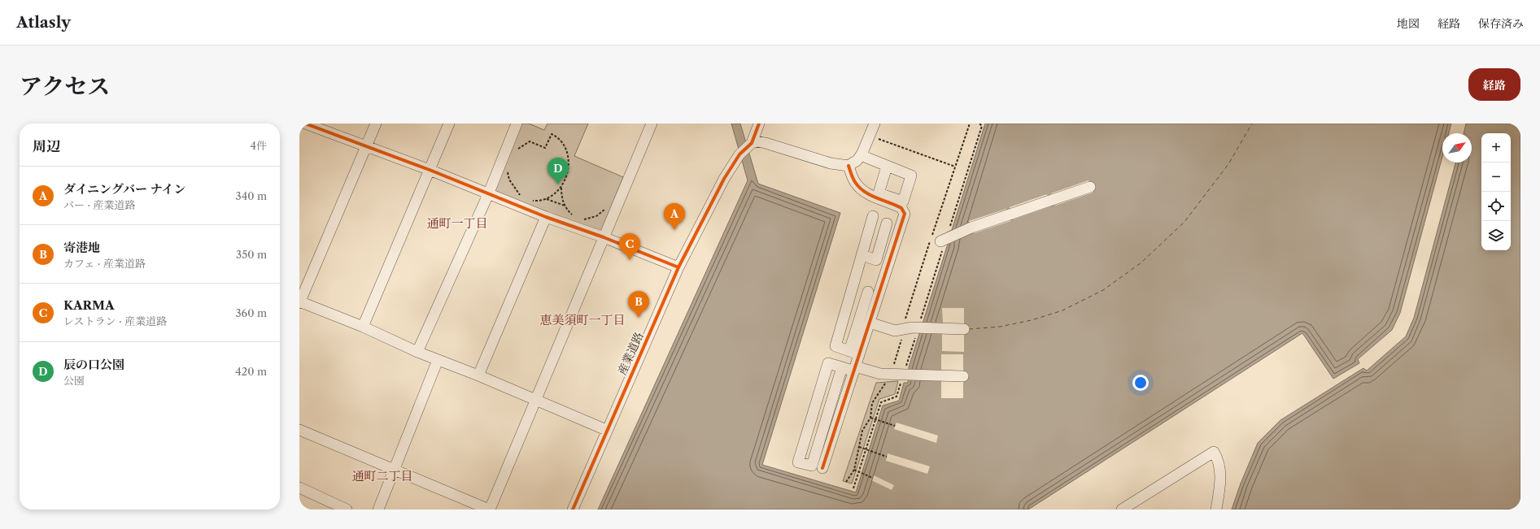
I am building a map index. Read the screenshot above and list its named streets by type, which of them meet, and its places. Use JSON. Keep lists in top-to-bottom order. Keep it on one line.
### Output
{"streets":{"street":["産業道路"]},"districts":["通町一丁目","恵美須町一丁目","通町二丁目"],"north":"top right","page":{"header":"Atlasly","nav":["地図","経路","保存済み"],"title":"アクセス","buttons":"経路","heading":["周辺","4件"],"map_buttons":["+","−"],"pins":["D","A","C","B"],"list":[{"mark":"A","name":"ダイニングバー ナイン","note":"バー · 産業道路","value":"340 m"},{"mark":"B","name":"寄港地","note":"カフェ · 産業道路","value":"350 m"},{"mark":"C","name":"KARMA","note":"レストラン · 産業道路","value":"360 m"},{"mark":"D","name":"辰の口公園","note":"公園","value":"420 m"}]}}
